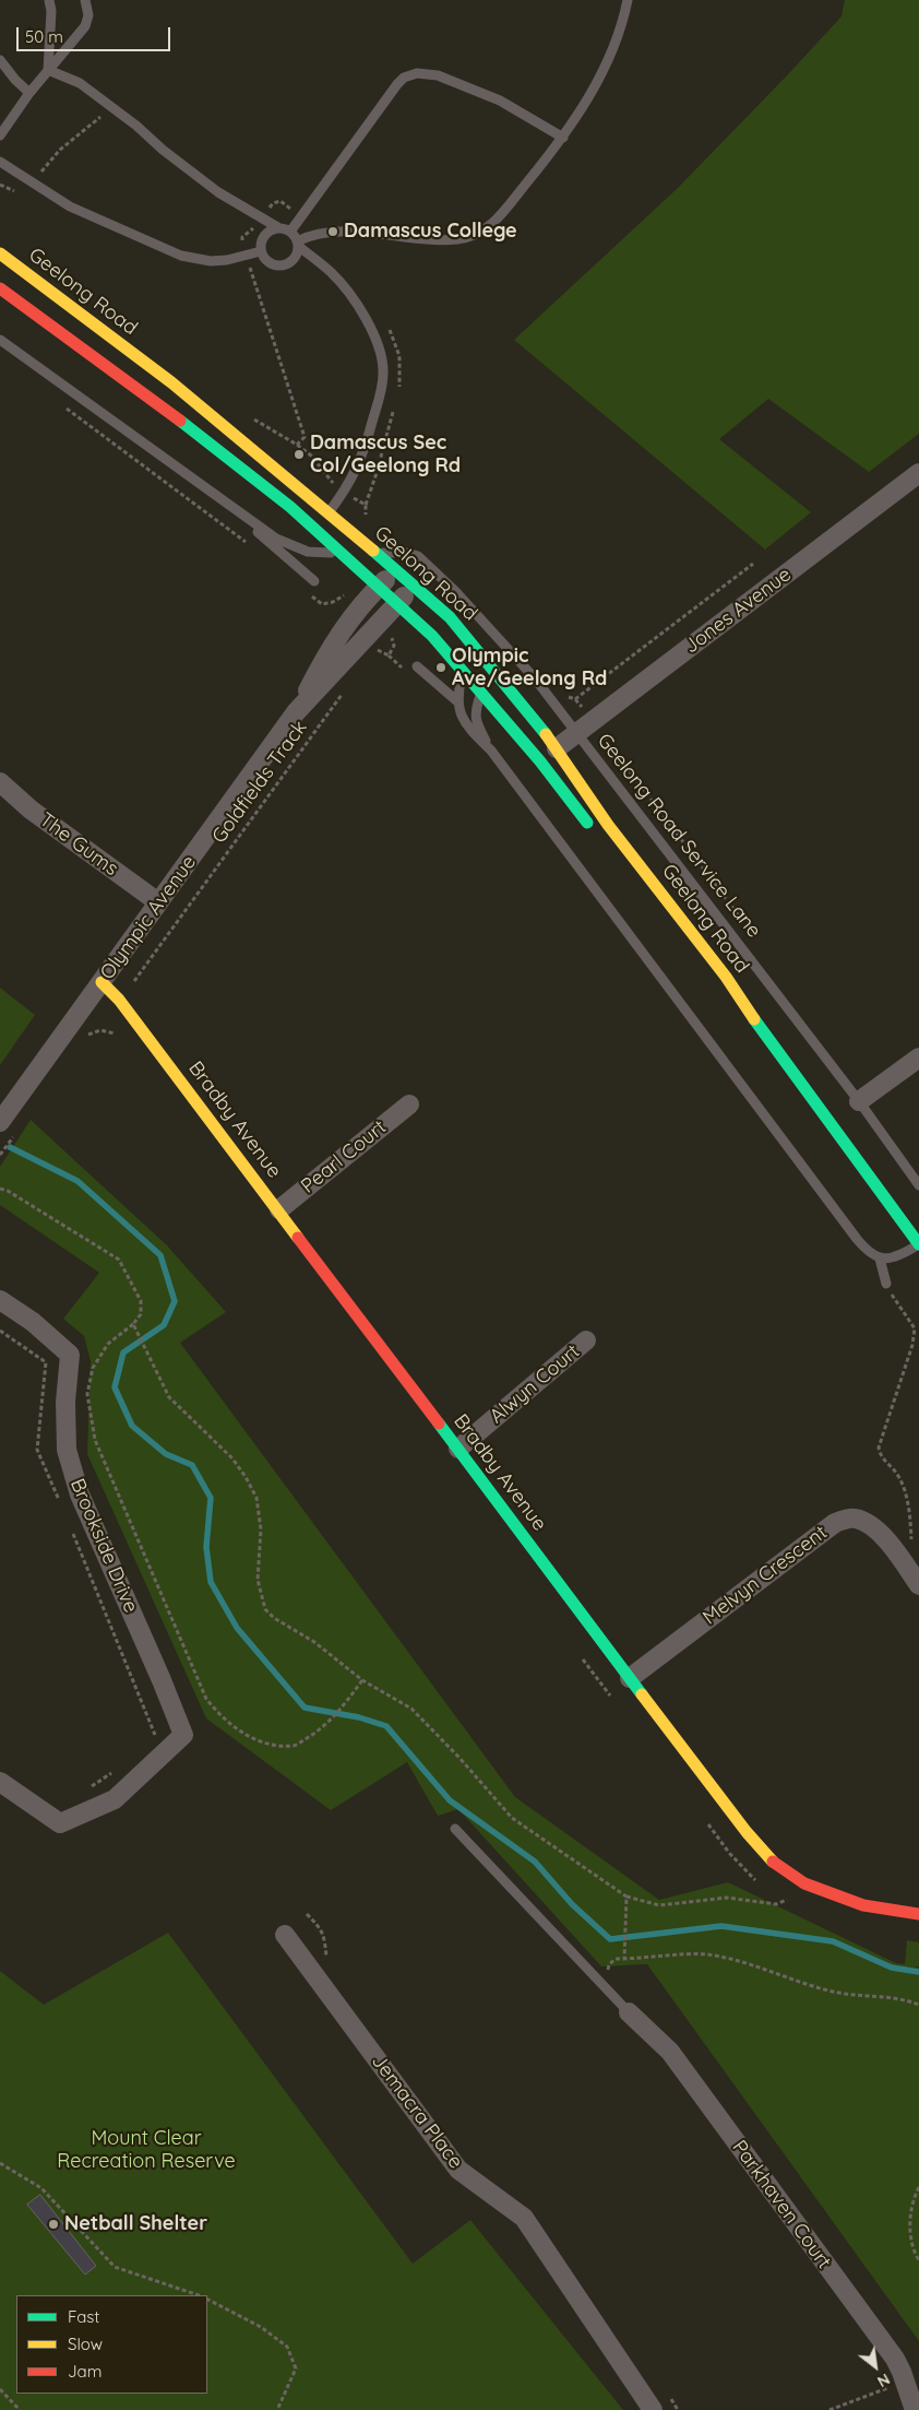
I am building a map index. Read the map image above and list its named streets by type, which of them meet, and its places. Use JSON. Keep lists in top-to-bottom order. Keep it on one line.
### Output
{"streets":{"main road":["Geelong Road","Bradby Avenue"],"street":["Jones Avenue","The Gums","Olympic Avenue","Pearl Court","Alwyn Court","Brookside Drive","Melvyn Crescent","Jemacra Place","Parkhaven Court"],"lane":["Geelong Road Service Lane"],"path":["Goldfields Track"]},"crossings":[["Geelong Road","Jones Avenue"],["Geelong Road","Geelong Road Service Lane"],["Geelong Road","Olympic Avenue"],["Jones Avenue","Geelong Road Service Lane"],["The Gums","Olympic Avenue"],["Olympic Avenue","Bradby Avenue"],["Bradby Avenue","Pearl Court"],["Bradby Avenue","Alwyn Court"],["Bradby Avenue","Melvyn Crescent"]],"parks":["Mount Clear Recreation Reserve"],"places":["Damascus College","Damascus Sec Col/Geelong Rd","Olympic Ave/Geelong Rd","Netball Shelter"],"legend":["Fast","Slow","Jam"],"scale_bar":"50 m","north":"bottom right"}
